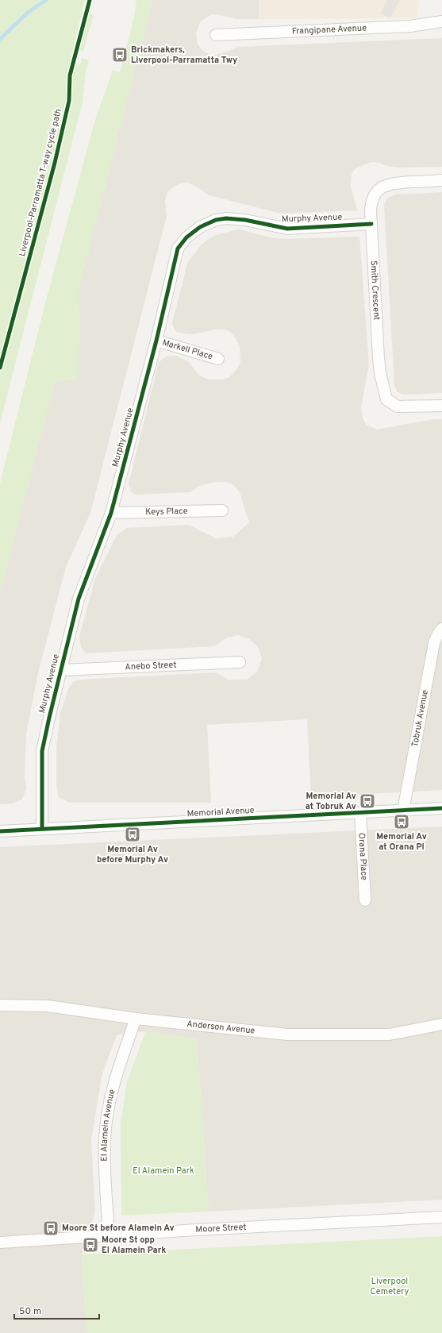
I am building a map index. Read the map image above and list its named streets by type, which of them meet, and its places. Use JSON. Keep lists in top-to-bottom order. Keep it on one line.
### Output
{"streets":{"street":["Frangipane Avenue","Murphy Avenue","Smith Crescent","Markell Place","Keys Place","Anebo Street","Tobruk Avenue","Memorial Avenue","Orana Place","Anderson Avenue","El Alamein Avenue","Moore Street"],"cycle path":["Liverpool-Parramatta T-way cycle path"]},"crossings":[["Murphy Avenue","Smith Crescent"],["Murphy Avenue","Markell Place"],["Murphy Avenue","Keys Place"],["Murphy Avenue","Anebo Street"],["Murphy Avenue","Memorial Avenue"],["Tobruk Avenue","Memorial Avenue"],["Memorial Avenue","Orana Place"],["Anderson Avenue","El Alamein Avenue"],["El Alamein Avenue","Moore Street"]],"parks":["El Alamein Park","Liverpool Cemetery"],"places":{"bus stop":["Brickmakers, Liverpool-Parramatta Twy","Memorial Av at Tobruk Av","Memorial Av at Orana Pl","Memorial Av before Murphy Av","Moore St before Alamein Av","Moore St opp El Alamein Park"]},"scale_bar":"50 m"}
